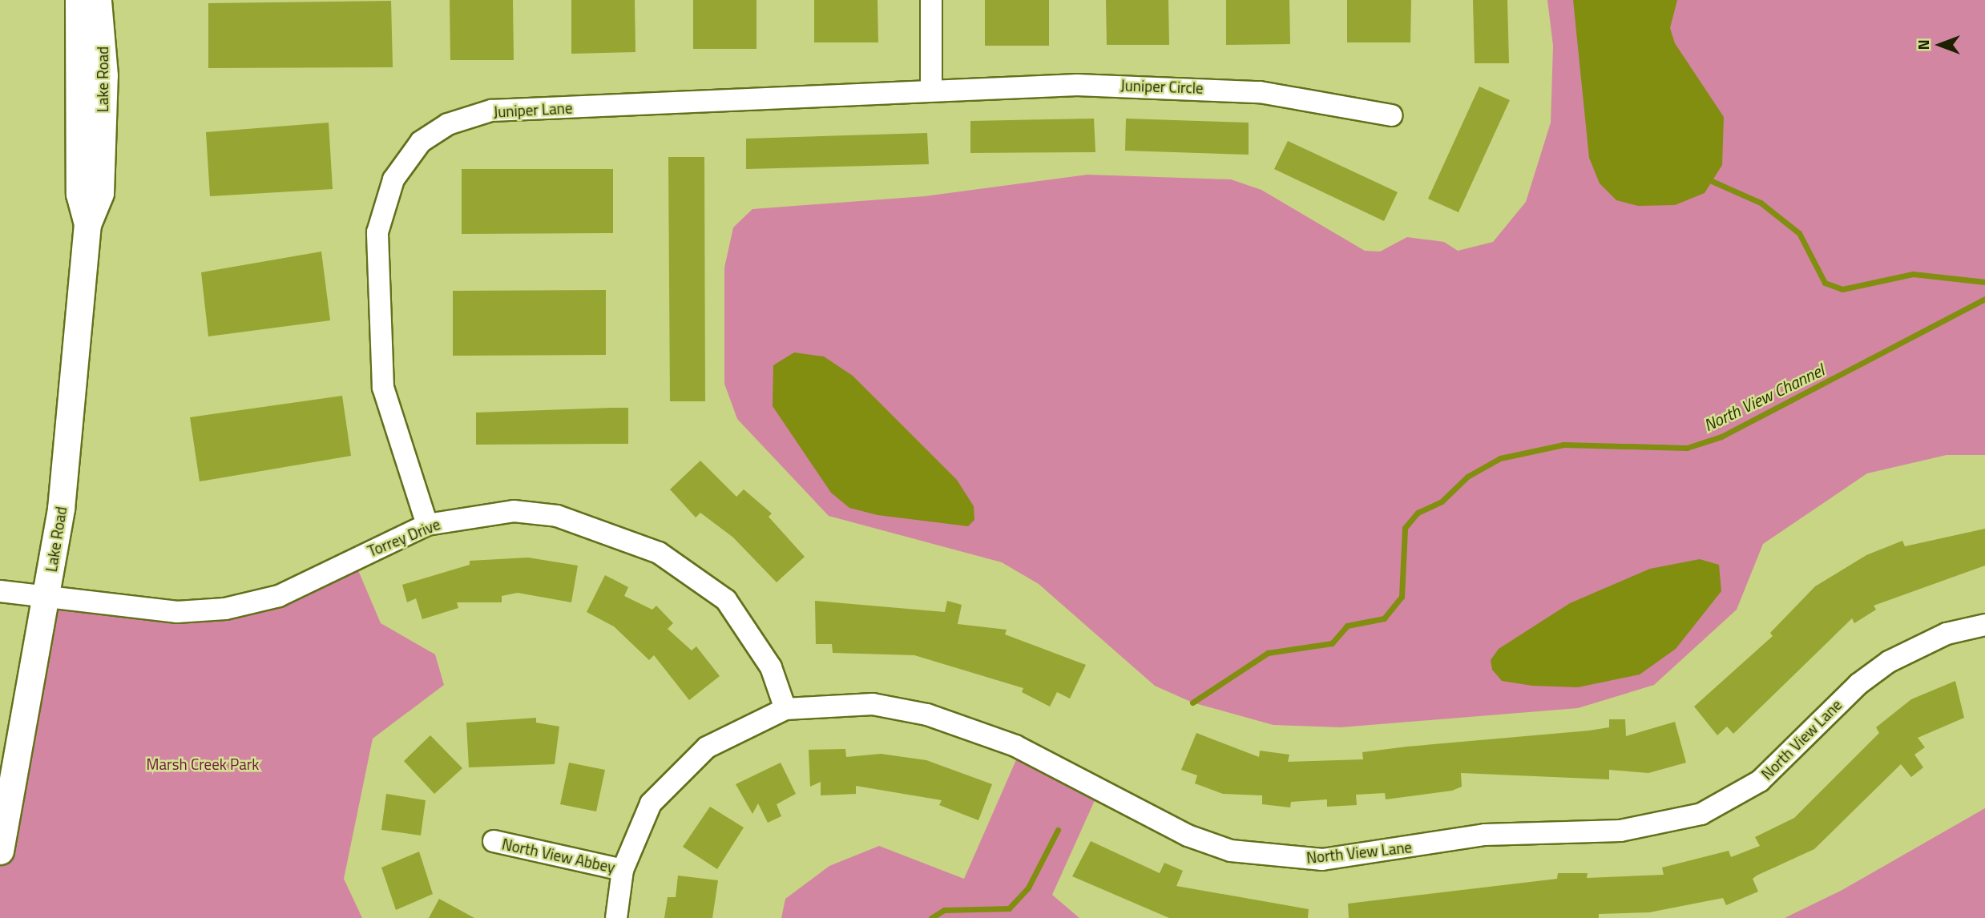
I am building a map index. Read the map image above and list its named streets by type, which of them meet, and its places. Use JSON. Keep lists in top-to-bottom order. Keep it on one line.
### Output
{"streets":{"street":["Lake Road","Juniper Circle","Juniper Lane","Torrey Drive","North View Lane","North View Abbey"]},"crossings":[["Lake Road","Torrey Drive"],["Juniper Circle","Juniper Lane"],["Juniper Lane","Torrey Drive"],["Torrey Drive","North View Lane"],["North View Lane","North View Abbey"]],"water":["North View Channel"],"parks":["Marsh Creek Park"],"north":"left"}
